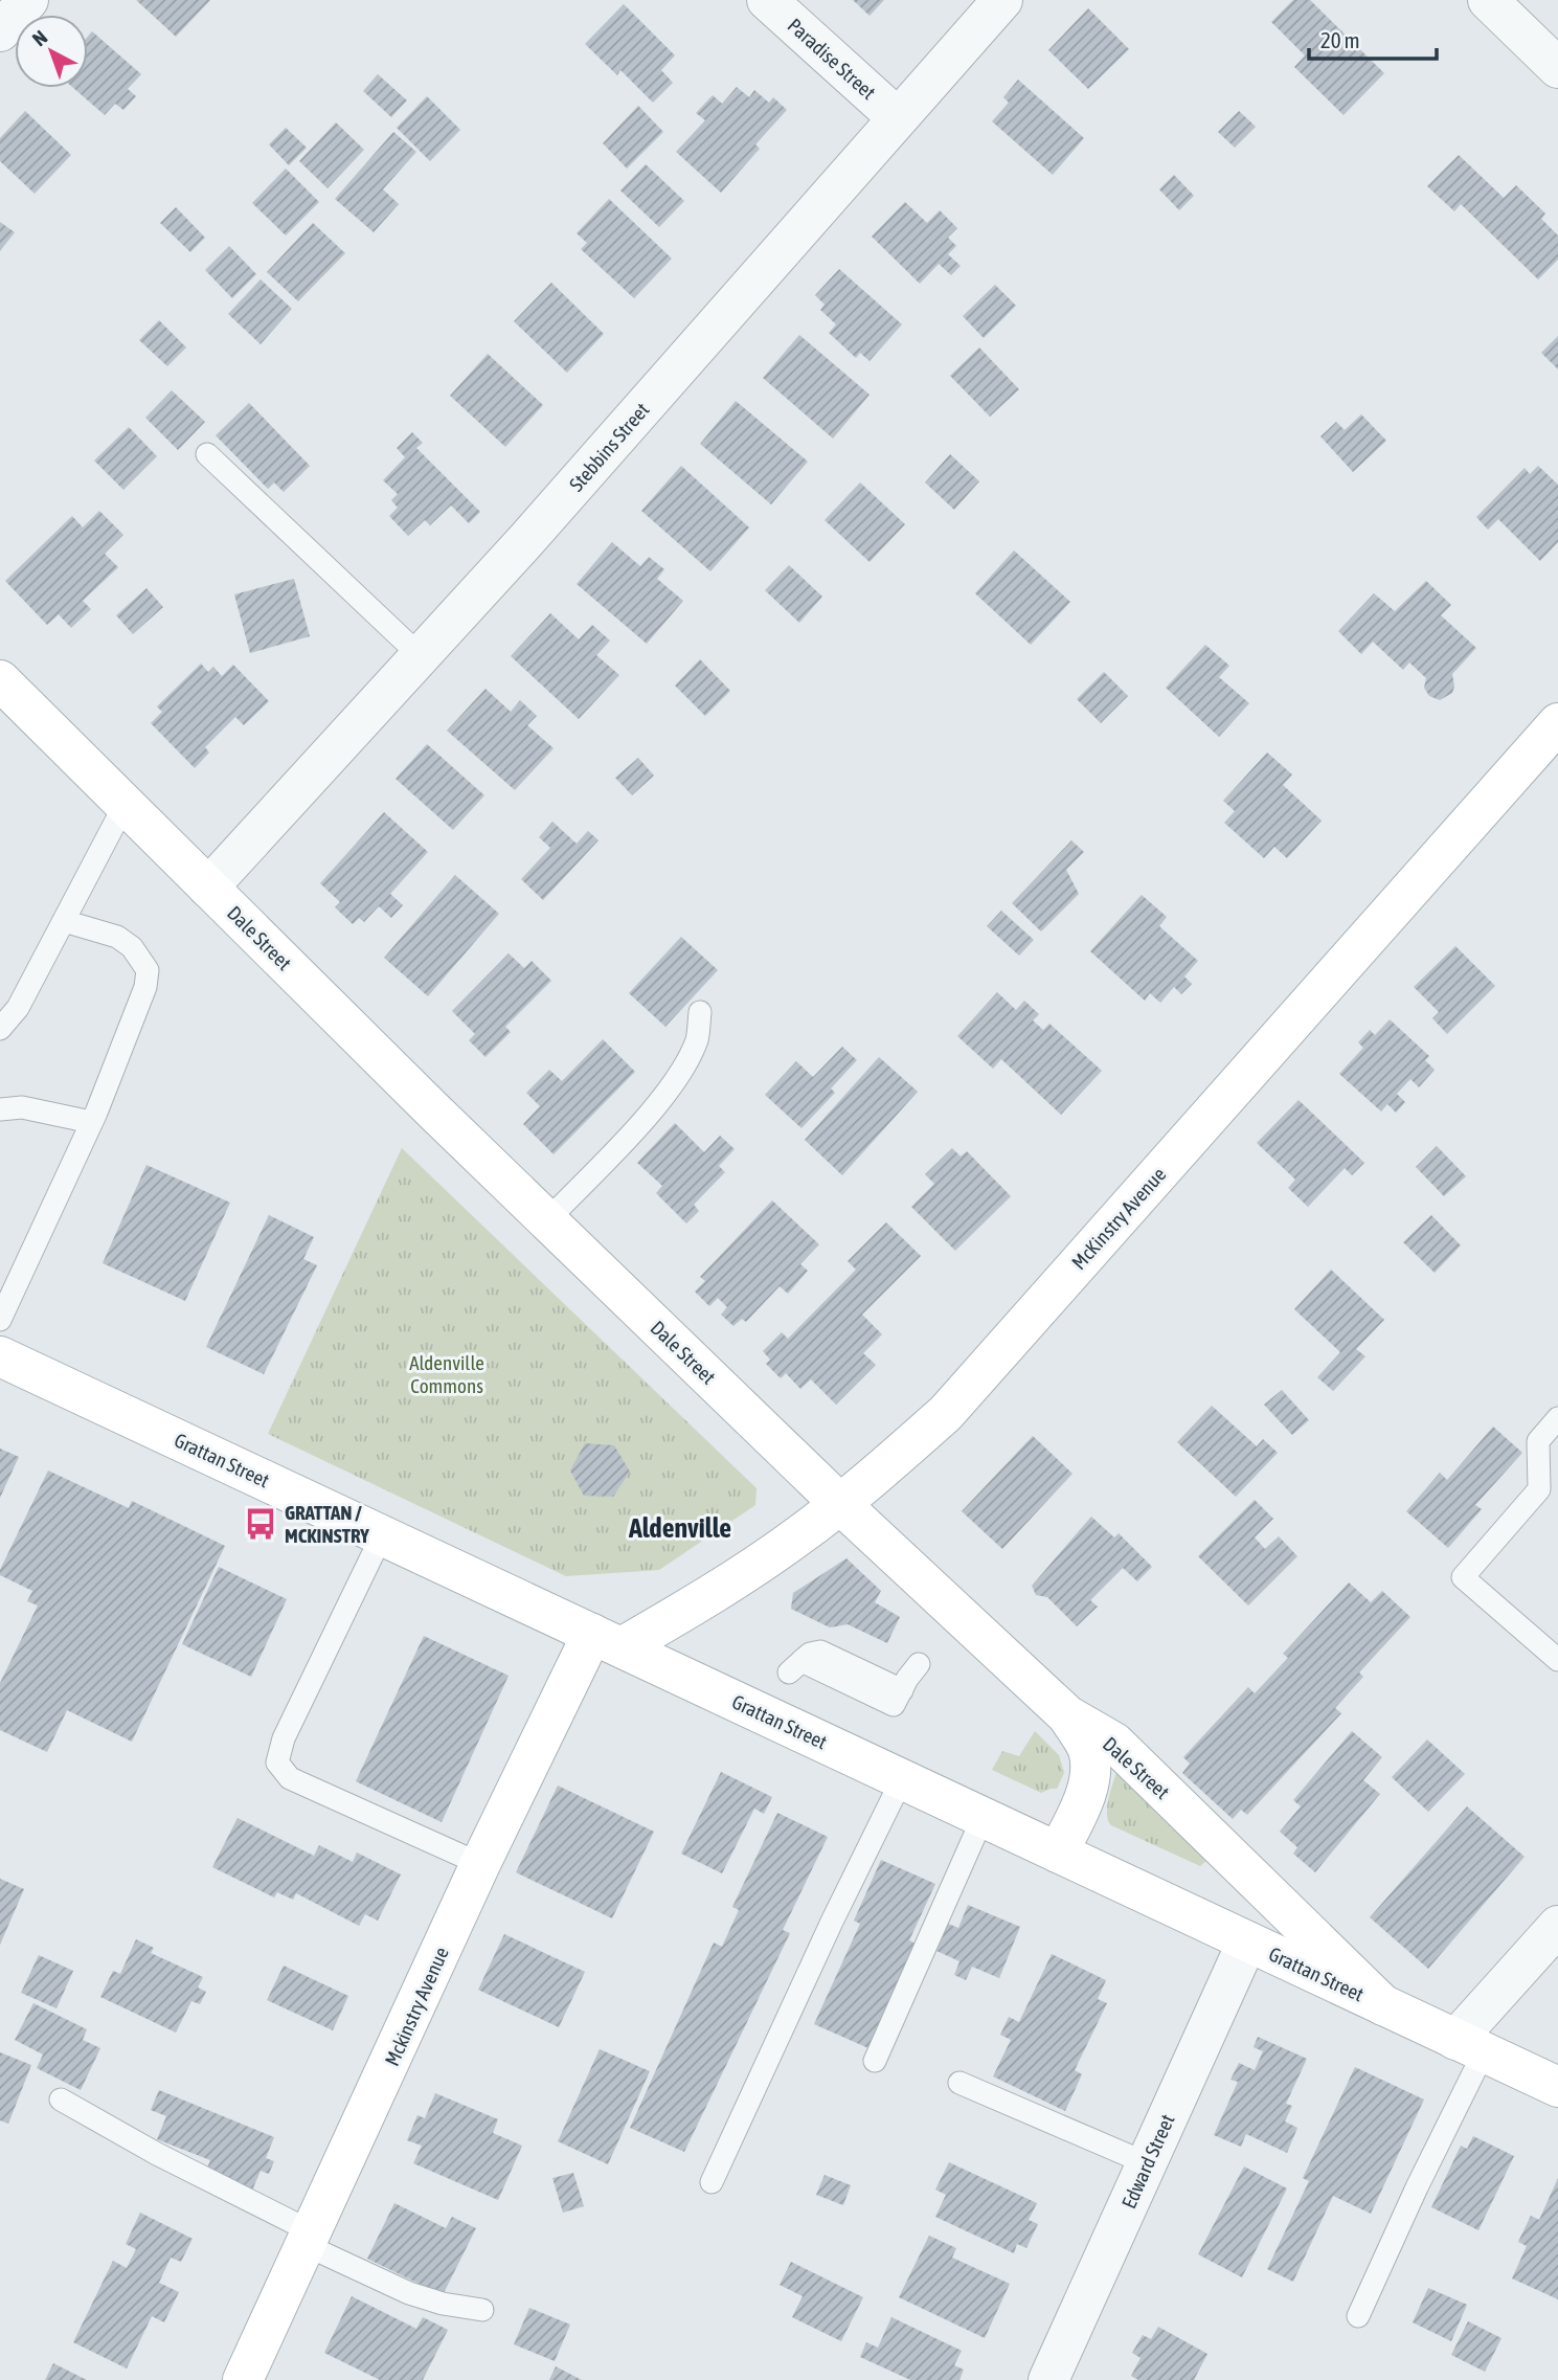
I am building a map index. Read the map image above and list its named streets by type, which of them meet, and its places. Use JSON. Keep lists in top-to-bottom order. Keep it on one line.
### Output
{"streets":{"street":["Paradise Street","Stebbins Street","Dale Street","McKinstry Avenue","Grattan Street","Mckinstry Avenue","Edward Street"]},"crossings":[["Paradise Street","Stebbins Street"],["Stebbins Street","Dale Street"],["Dale Street","McKinstry Avenue"],["Dale Street","Grattan Street"],["McKinstry Avenue","Grattan Street"],["McKinstry Avenue","Mckinstry Avenue"],["Grattan Street","Mckinstry Avenue"],["Grattan Street","Edward Street"]],"districts":["Aldenville"],"parks":["Aldenville Commons"],"places":{"bus stop":["GRATTAN / MCKINSTRY"]},"scale_bar":"20 m","north":"top left"}
